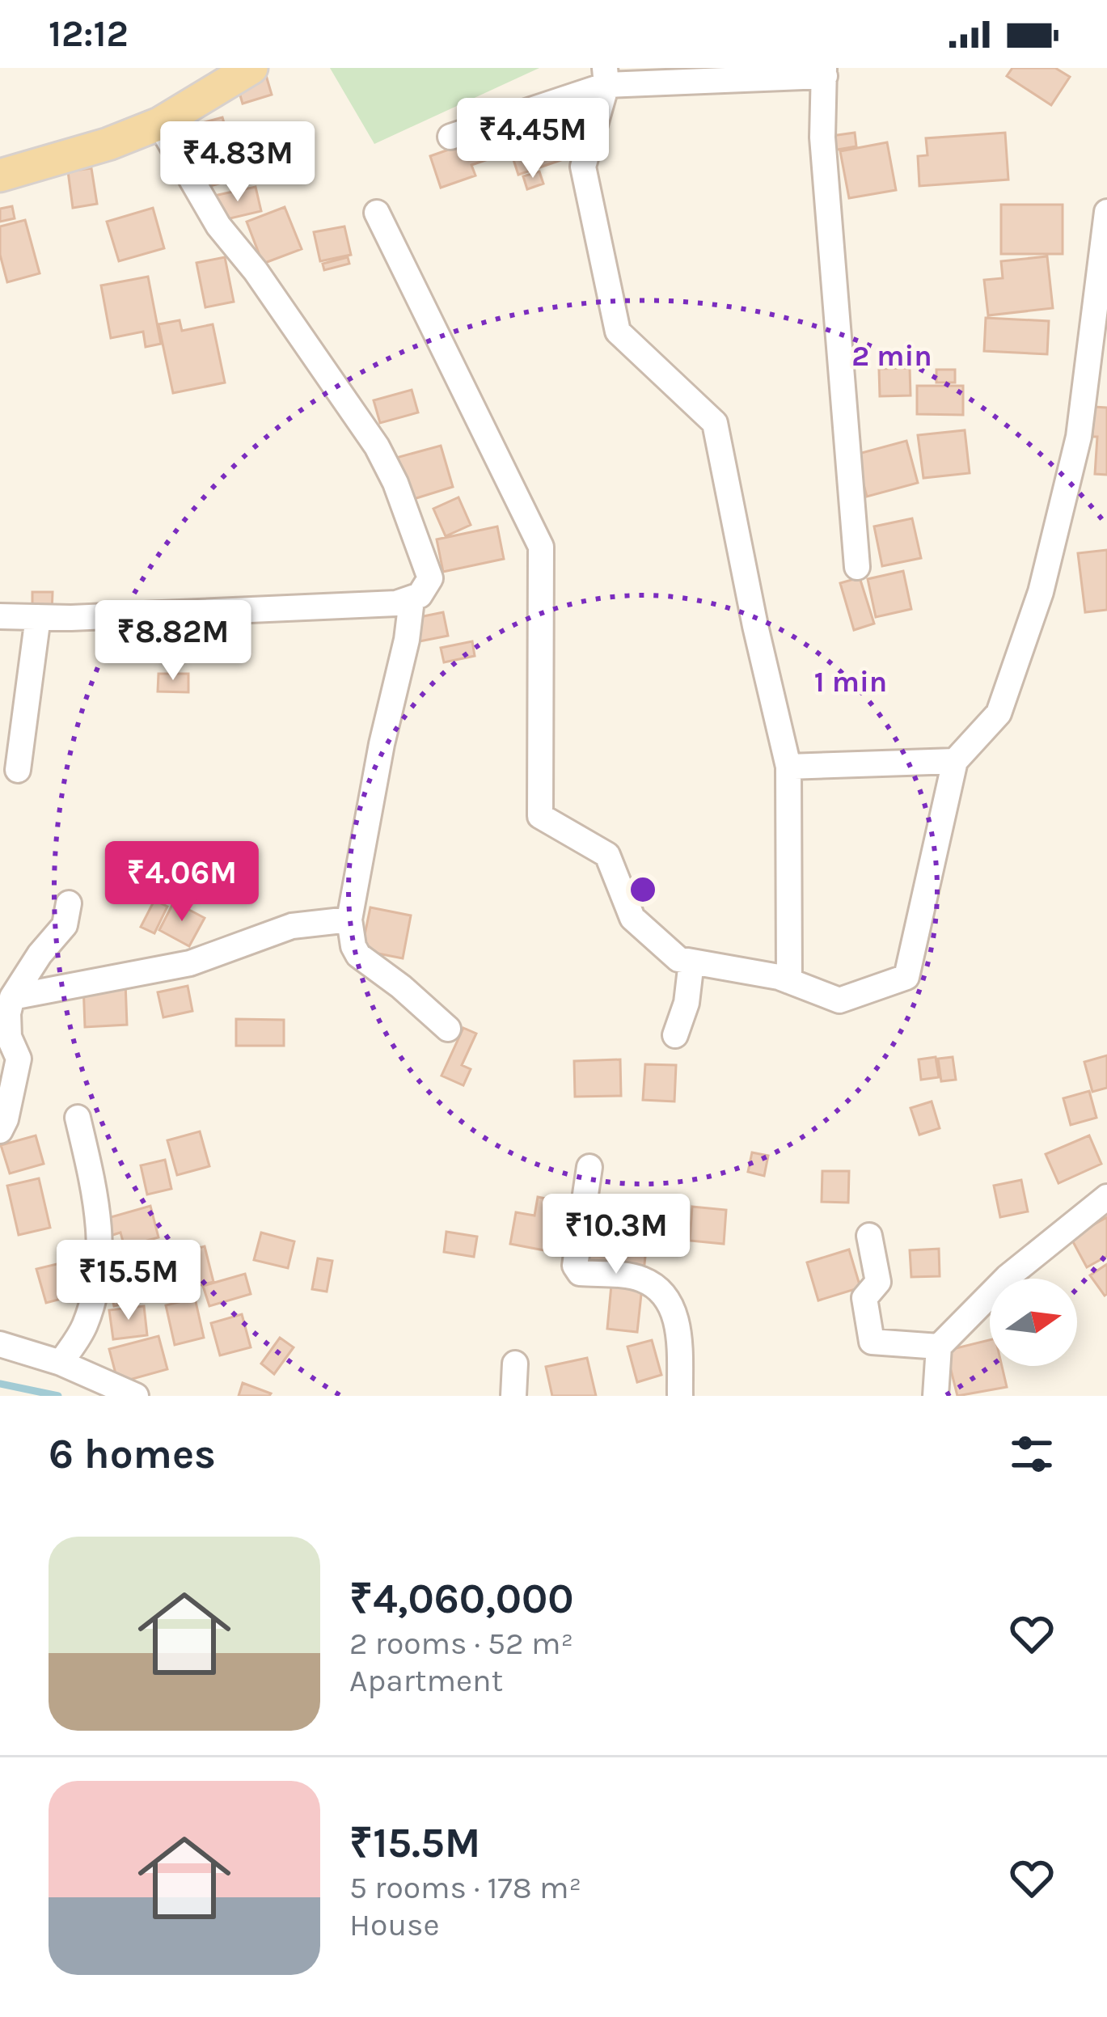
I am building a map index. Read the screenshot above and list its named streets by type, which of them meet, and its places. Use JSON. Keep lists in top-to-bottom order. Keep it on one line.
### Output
{"north":"right","page":{"status":"12:12","price":["₹4.45M","₹4.83M","₹8.82M","₹4.06M","₹10.3M","₹15.5M"],"heading":"6 homes","list":[{"name":"₹4,060,000","note":"2 rooms · 52 m² · Apartment"},{"name":"₹15.5M","note":"5 rooms · 178 m² · House"}]},"rings":["2 min","1 min"]}
